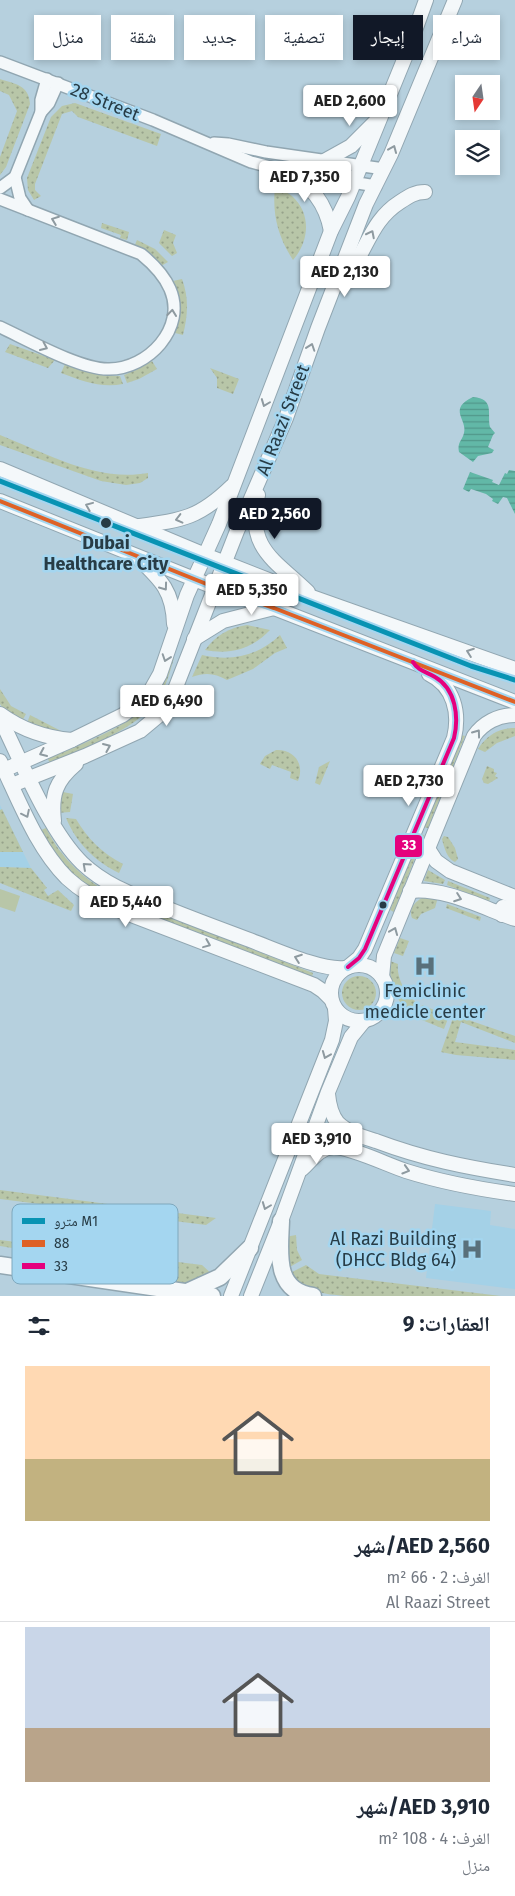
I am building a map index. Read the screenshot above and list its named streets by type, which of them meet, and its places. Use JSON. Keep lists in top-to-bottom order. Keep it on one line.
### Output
{"streets":{"street":["28 Street","Al Raazi Street"]},"crossings":[["28 Street","Al Raazi Street"]],"places":{"other":["Dubai Healthcare City"],"hospital":["Femiclinic medicle center","Al Razi Building (DHCC Bldg 64)"]},"lines":["metro line M1","transit line 88","transit line 33"],"legend":["مترو M1","88","33"],"north":"bottom","page":{"chip":["شراء","إيجار","تصفية","جديد","شقة","منزل"],"price":["AED 2,600","AED 7,350","AED 2,130","AED 2,560","AED 5,350","AED 6,490","AED 2,730","AED 5,440","AED 3,910"],"heading":"العقارات: 9","list":[{"name":"AED 2,560/شهر","note":"الغرف: 2 · 66 m² · Al Raazi Street"},{"name":"AED 3,910/شهر","note":"الغرف: 4 · 108 m² · منزل"}]}}
